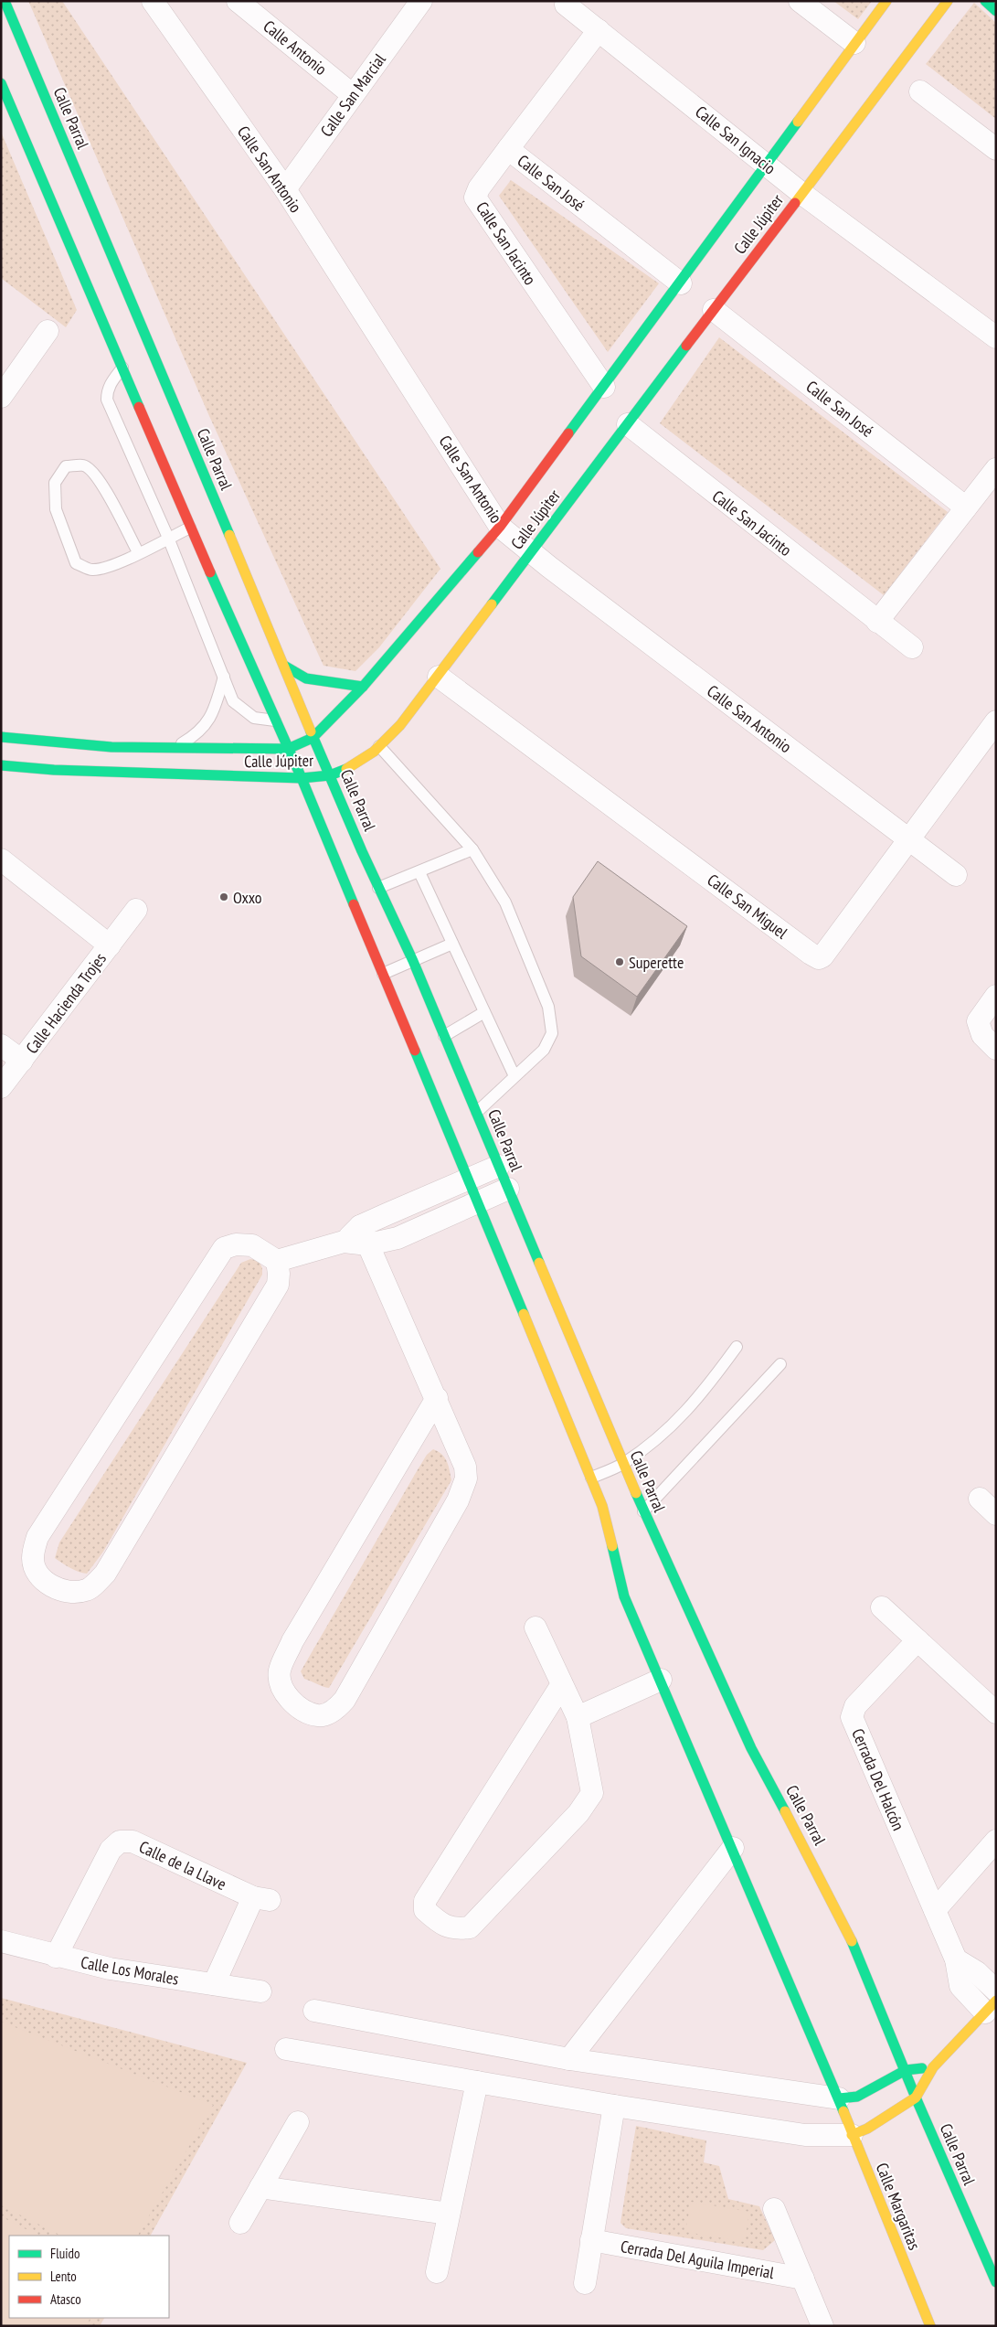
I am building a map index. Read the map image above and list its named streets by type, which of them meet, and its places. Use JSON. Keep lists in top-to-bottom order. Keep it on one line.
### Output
{"streets":{"street":["Calle Antonio","Calle San Marcial","Calle Parral","Calle San Ignacio","Calle San Antonio","Calle San José","Calle Júpiter","Calle San Jacinto","Calle San Miguel","Calle Hacienda Trojes","Cerrada Del Halcón","Calle de la Llave","Calle Los Morales","Calle Margaritas","Cerrada Del Aguila Imperial"]},"crossings":[["Calle Antonio","Calle San Marcial"],["Calle San Marcial","Calle San Antonio"],["Calle Parral","Calle Júpiter"],["Calle San Ignacio","Calle Júpiter"],["Calle San Antonio","Calle Júpiter"],["Calle San Antonio","Calle San Miguel"],["Calle San José","Calle Júpiter"],["Calle San José","Calle San Jacinto"],["Calle Júpiter","Calle San Jacinto"],["Calle Júpiter","Calle San Miguel"],["Calle de la Llave","Calle Los Morales"]],"places":["Oxxo","Superette"],"legend":["Fluido","Lento","Atasco"]}
